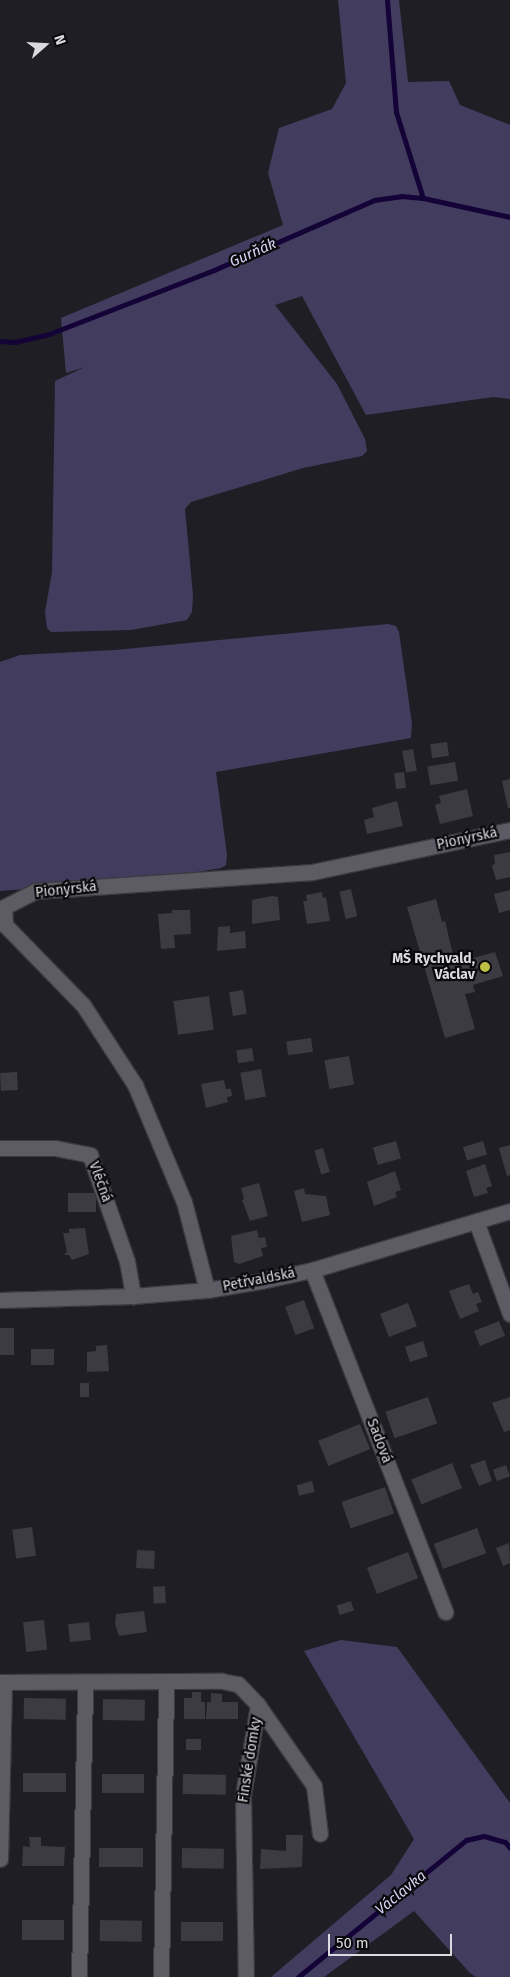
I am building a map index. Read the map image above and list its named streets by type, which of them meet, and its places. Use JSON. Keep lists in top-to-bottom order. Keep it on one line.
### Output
{"streets":{"street":["Pionýrská","Vléčná","Petřvaldská","Sadová","Finské domky"]},"crossings":[["Pionýrská","Petřvaldská"],["Vléčná","Petřvaldská"],["Petřvaldská","Sadová"]],"water":["Gurňák","Václavka"],"places":["MŠ Rychvald, Václav"],"scale_bar":"50 m","north":"right"}
